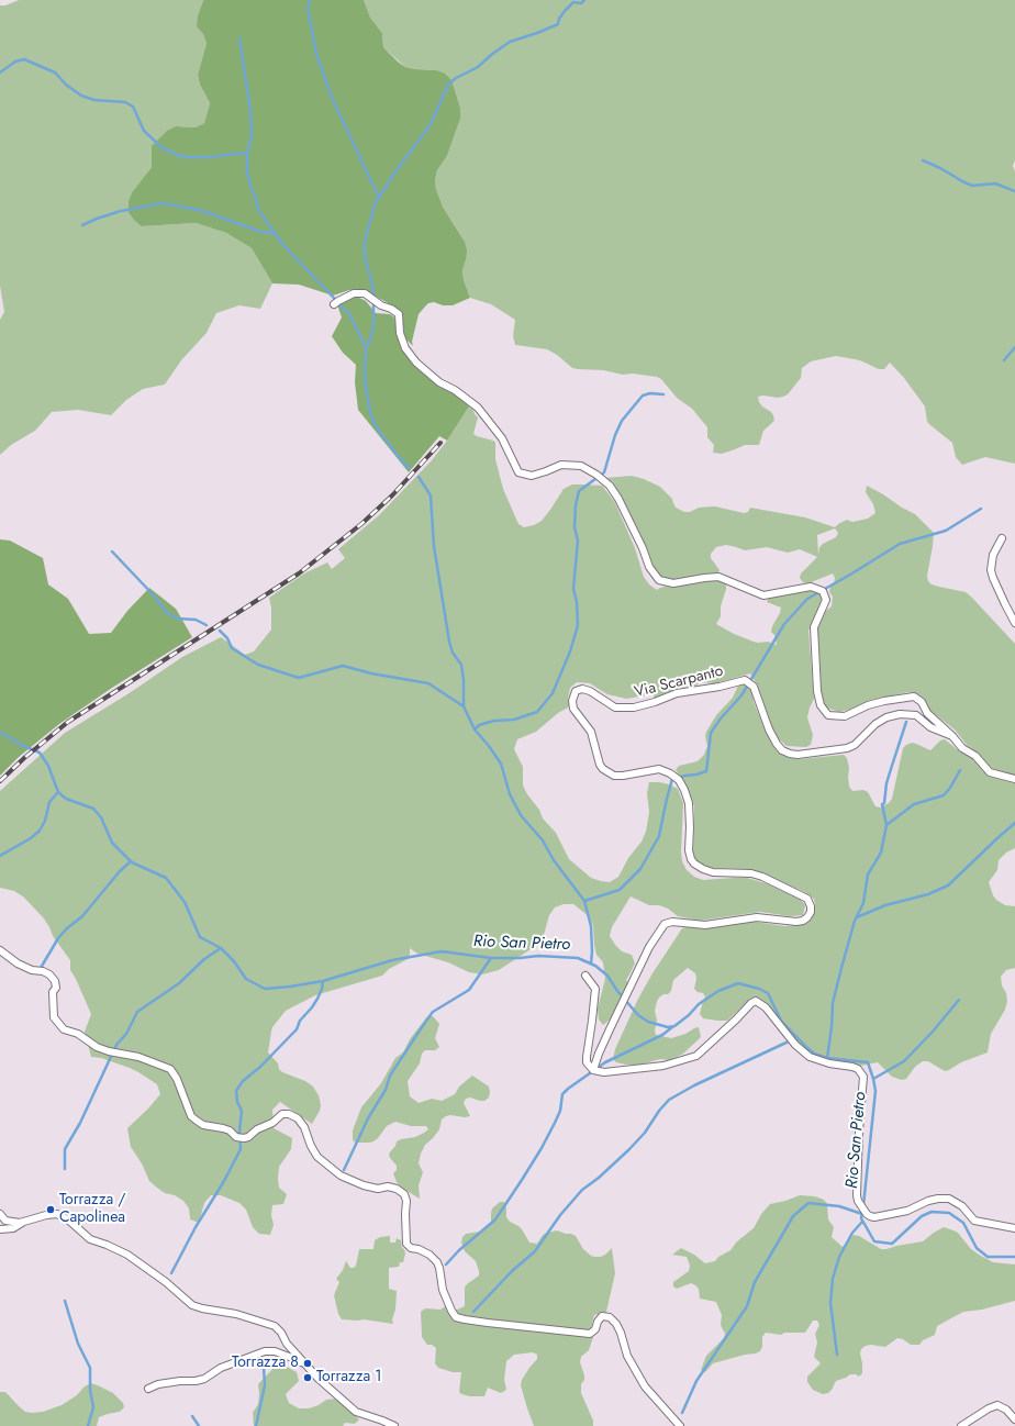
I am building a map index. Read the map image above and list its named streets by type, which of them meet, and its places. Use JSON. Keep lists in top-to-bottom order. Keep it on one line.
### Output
{"streets":{"street":["Via Scarpanto"]},"water":["Rio San Pietro"],"places":["Torrazza / Capolinea","Torrazza 8","Torrazza 1"]}
